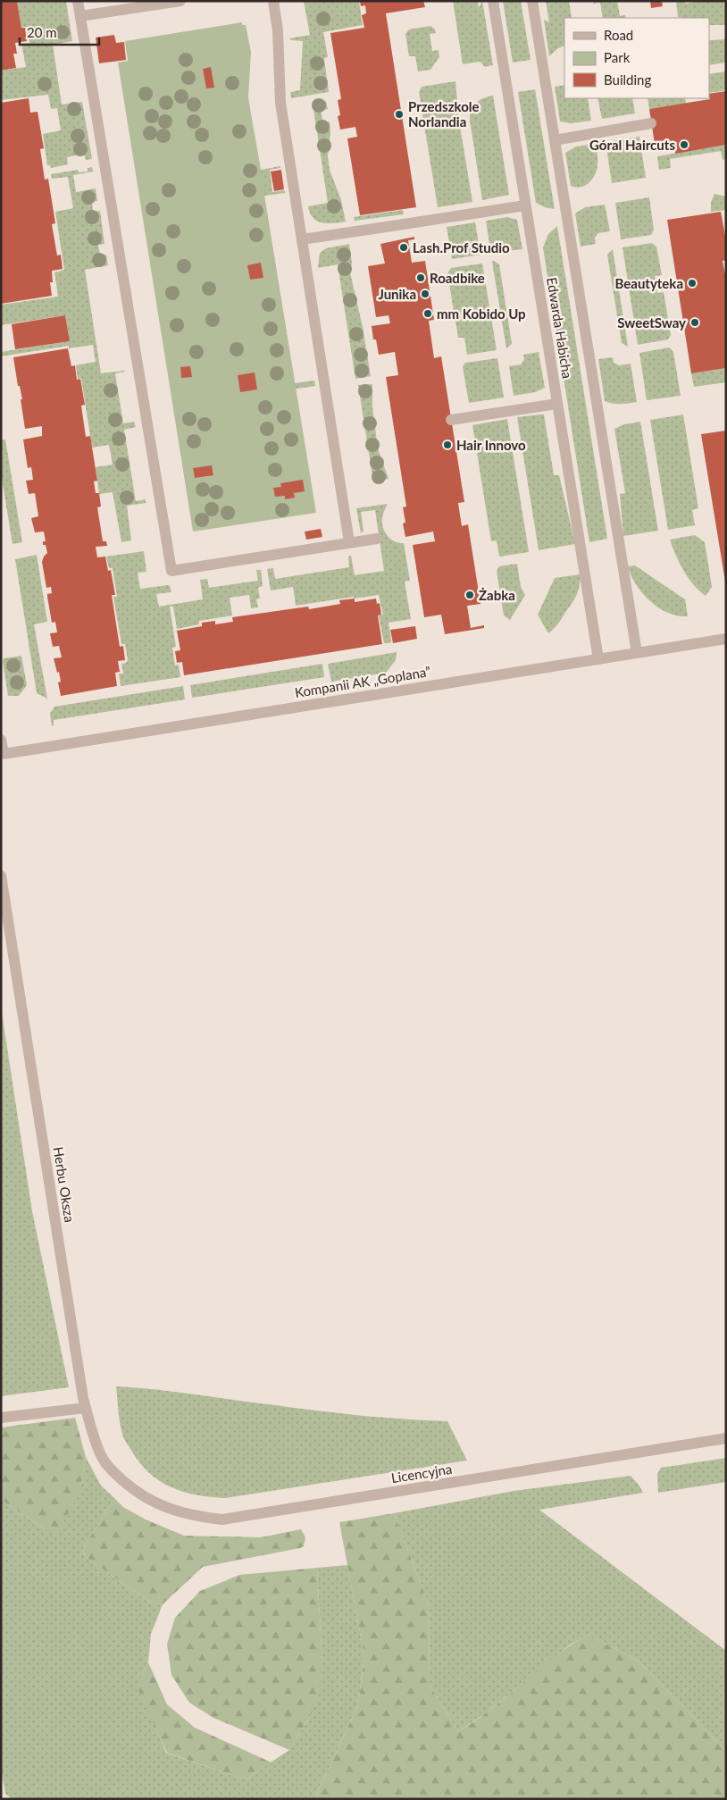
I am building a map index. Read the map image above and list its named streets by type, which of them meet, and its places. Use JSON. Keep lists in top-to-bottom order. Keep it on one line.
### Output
{"streets":{"street":["Edwarda Habicha","Kompanii AK „Goplana”","Herbu Oksza","Licencyjna"]},"crossings":[["Edwarda Habicha","Kompanii AK „Goplana”"],["Herbu Oksza","Licencyjna"]],"places":["Przedszkole Norlandia","Góral Haircuts","Lash.Prof Studio","Roadbike","Beautyteka","Junika","mm Kobido Up","SweetSway","Hair Innovo","Żabka"],"legend":["Road","Park","Building"],"scale_bar":"20 m"}
